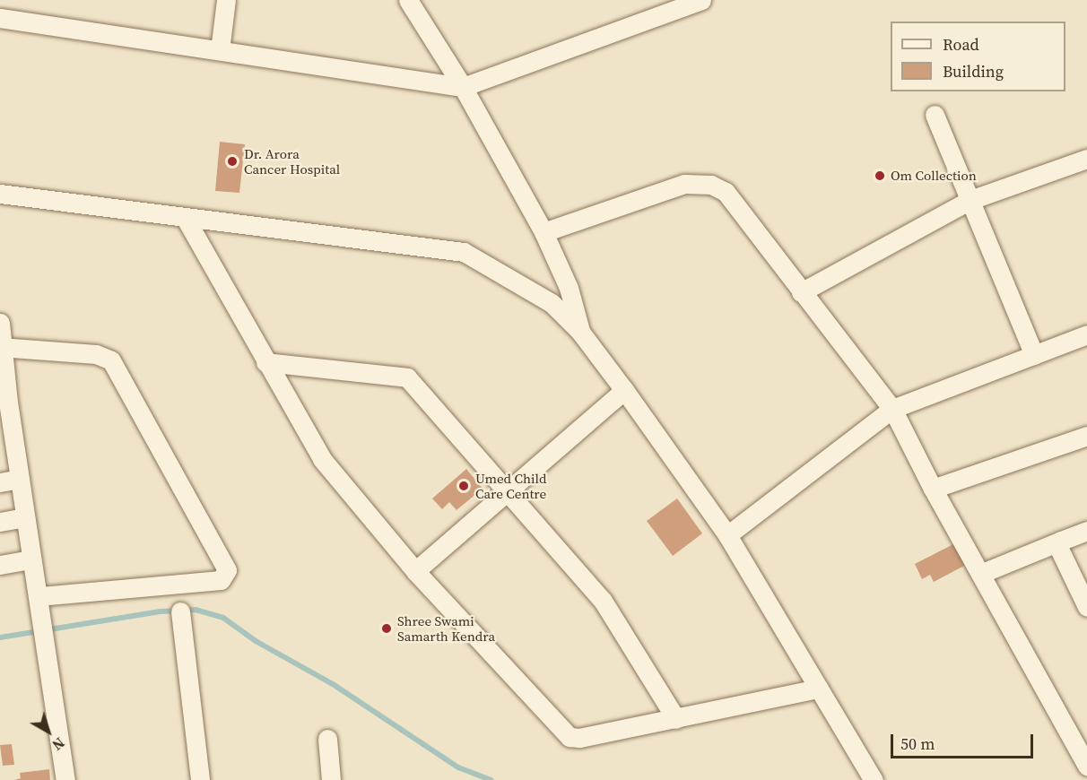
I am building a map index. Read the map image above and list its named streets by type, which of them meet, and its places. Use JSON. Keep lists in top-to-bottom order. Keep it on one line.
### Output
{"places":["Dr. Arora Cancer Hospital","Om Collection","Umed Child Care Centre","Shree Swami Samarth Kendra"],"legend":["Road","Building"],"scale_bar":"50 m","north":"bottom right"}
